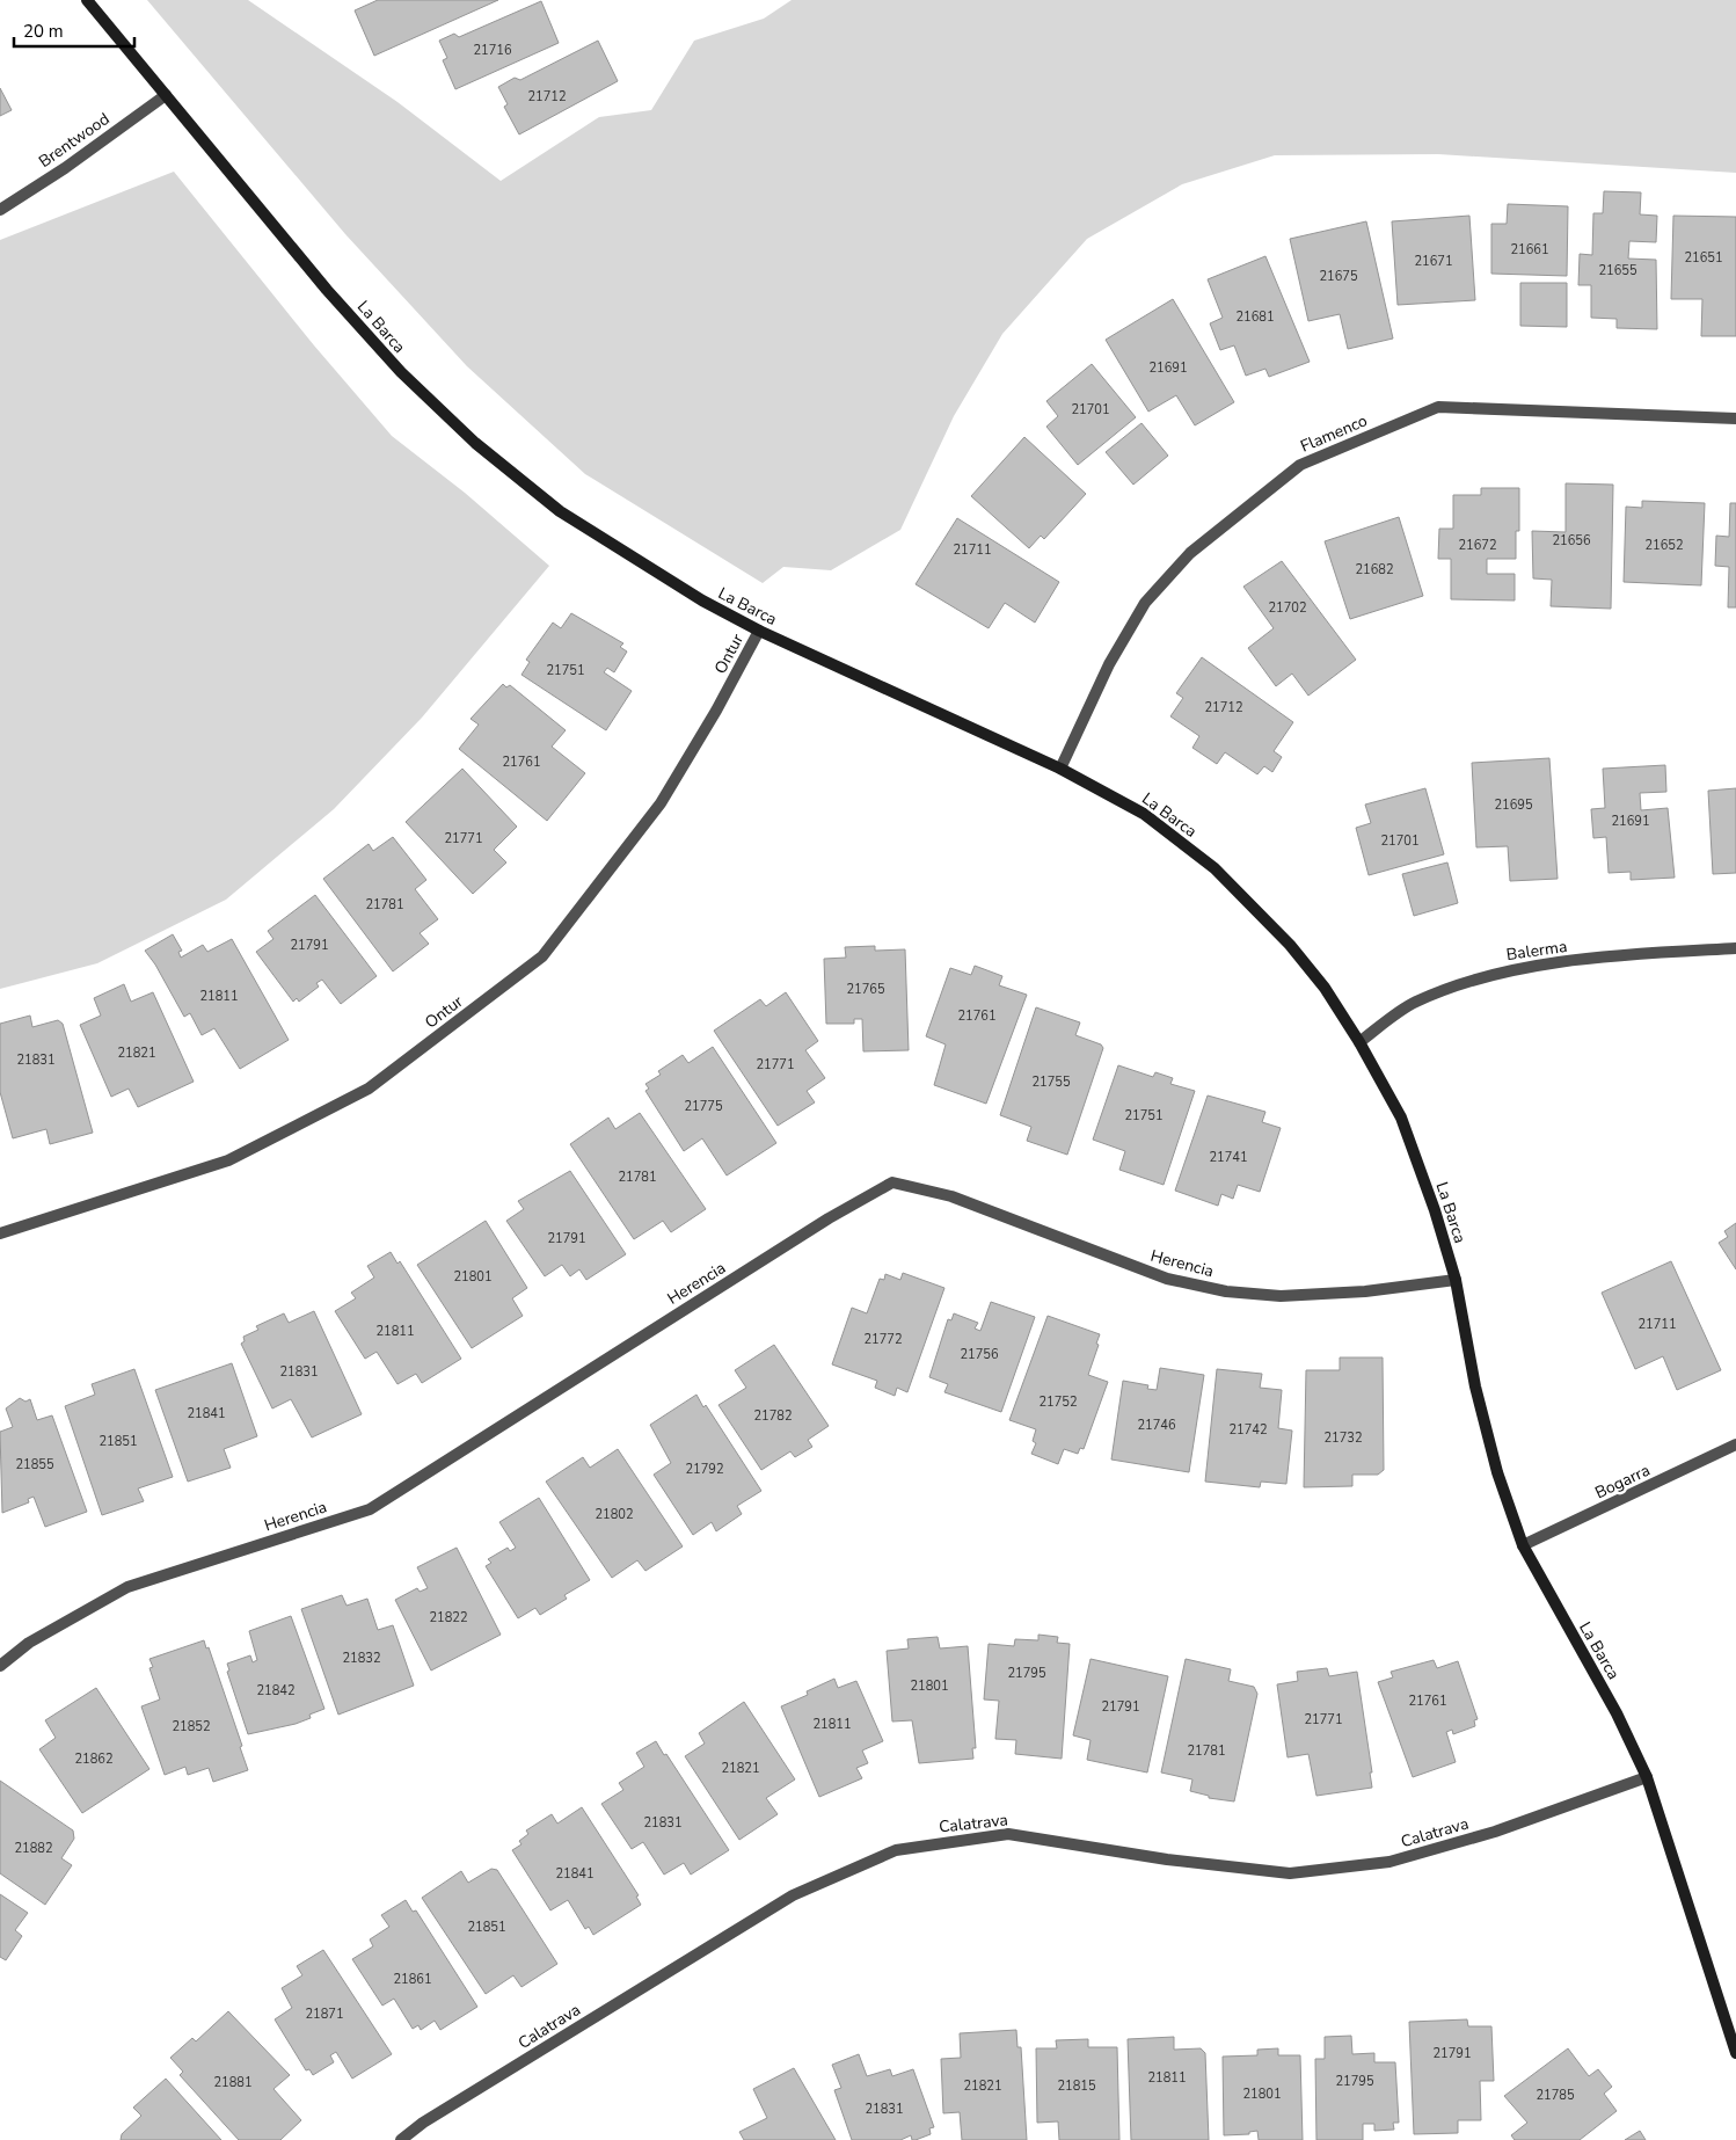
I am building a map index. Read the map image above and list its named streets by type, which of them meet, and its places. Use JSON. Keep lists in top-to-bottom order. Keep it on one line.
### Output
{"streets":{"street":["Brentwood","La Barca","Flamenco","Ontur","Balerma","Herencia","Bogarra","Calatrava"]},"crossings":[["Brentwood","La Barca"],["La Barca","Flamenco"],["La Barca","Ontur"],["La Barca","Balerma"],["La Barca","Herencia"],["La Barca","Bogarra"],["La Barca","Calatrava"]],"house_numbers":["21716","21712","21661","21651","21671","21655","21675","21681","21691","21701","21656","21672","21652","21711","21682","21702","21751","21712","21761","21695","21691","21771","21701","21781","21791","21765","21811","21761","21821","21831","21771","21755","21775","21751","21741","21781","21791","21801","21711","21811","21772","21756","21831","21752","21841","21782","21746","21742","21732","21851","21855","21792","21802","21822","21832","21795","21801","21842","21761","21791","21771","21811","21852","21781","21862","21821","21831","21882","21841","21851","21861","21871","21791","21811","21795","21881","21821","21815","21801","21785","21831"],"scale_bar":"20 m"}
